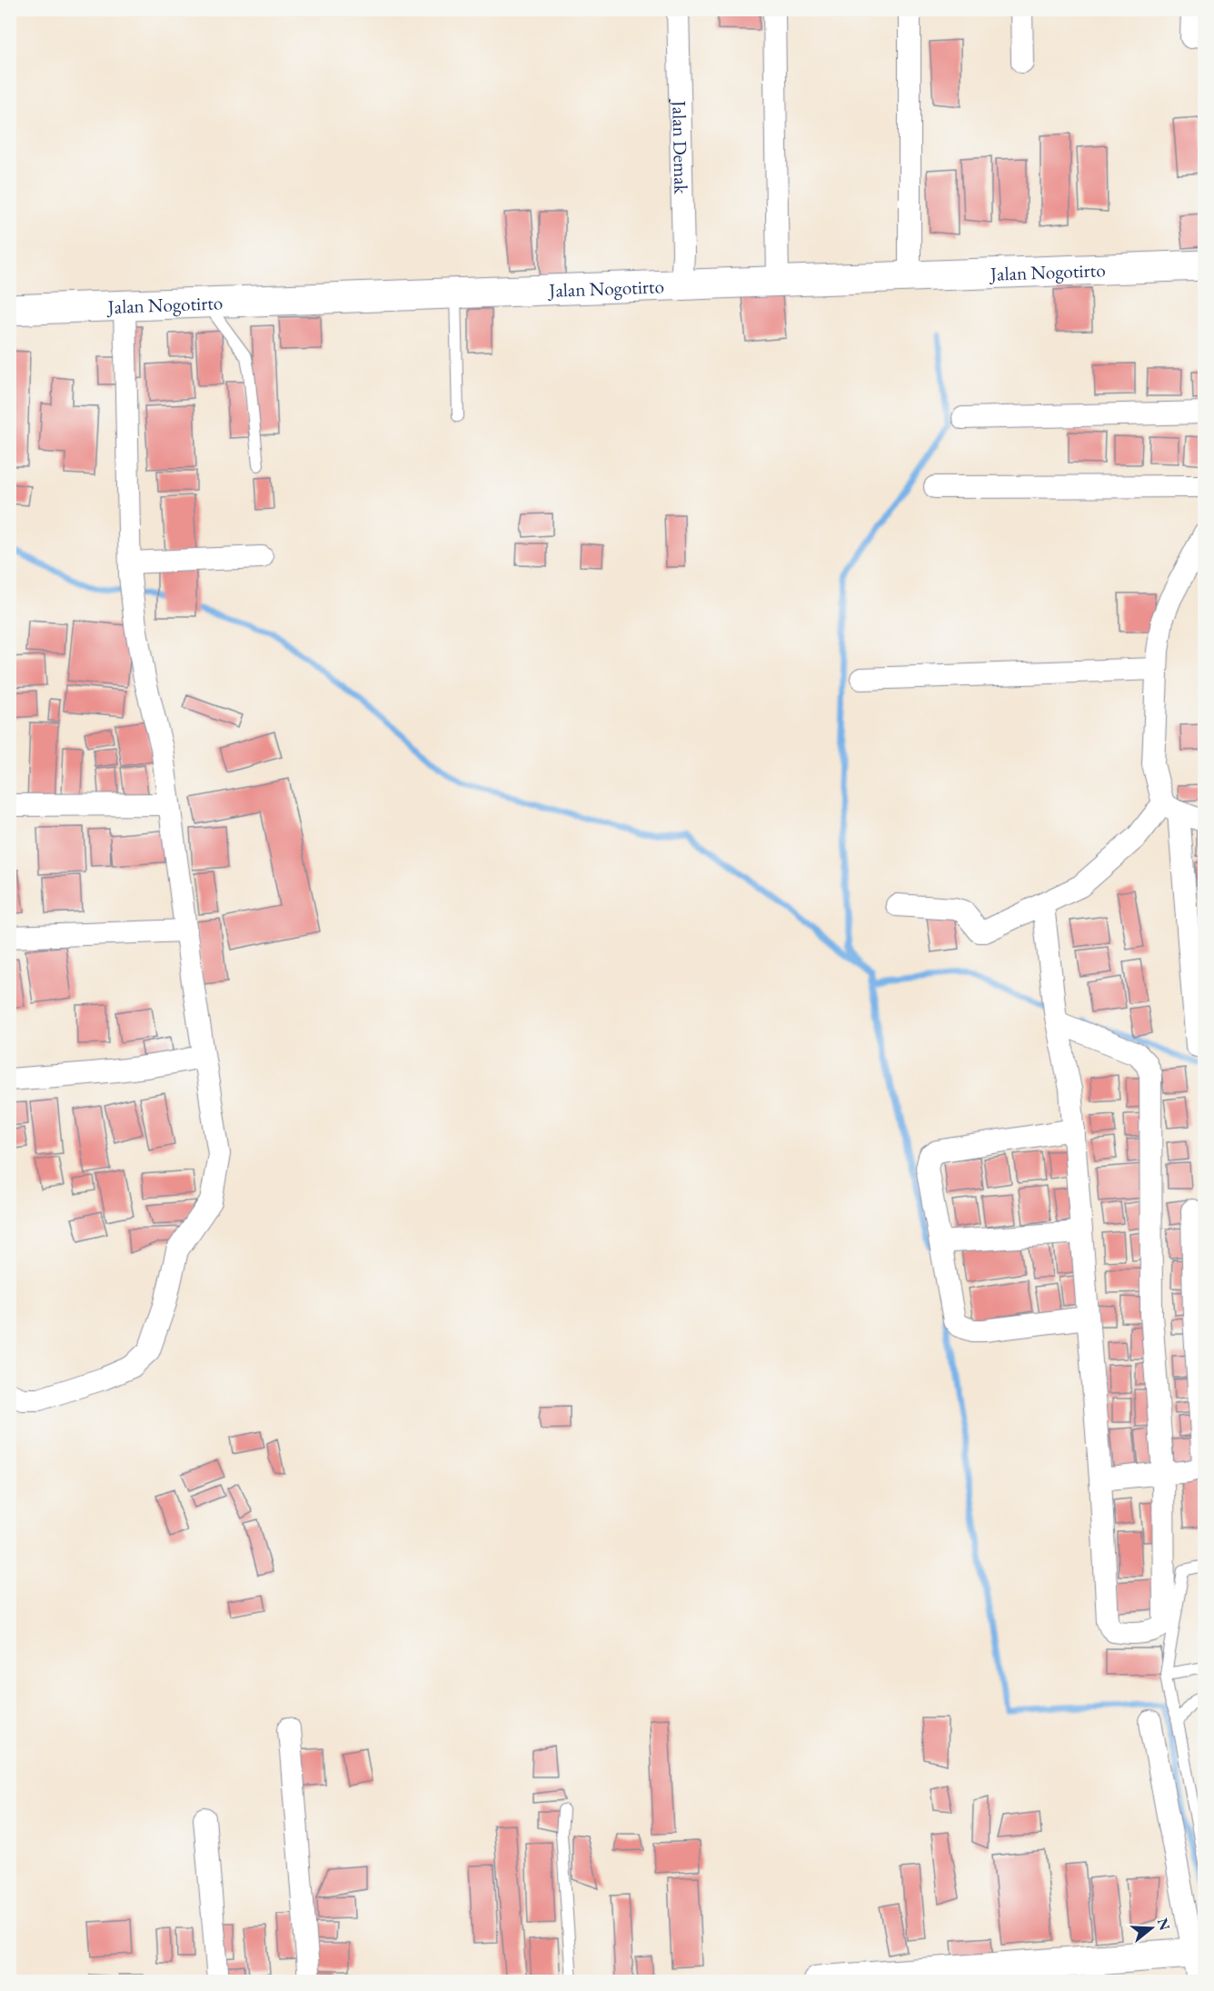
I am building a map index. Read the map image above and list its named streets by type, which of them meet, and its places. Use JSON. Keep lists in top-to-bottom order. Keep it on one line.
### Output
{"streets":{"street":["Jalan Demak","Jalan Nogotirto"]},"crossings":[["Jalan Demak","Jalan Nogotirto"]],"north":"right"}
